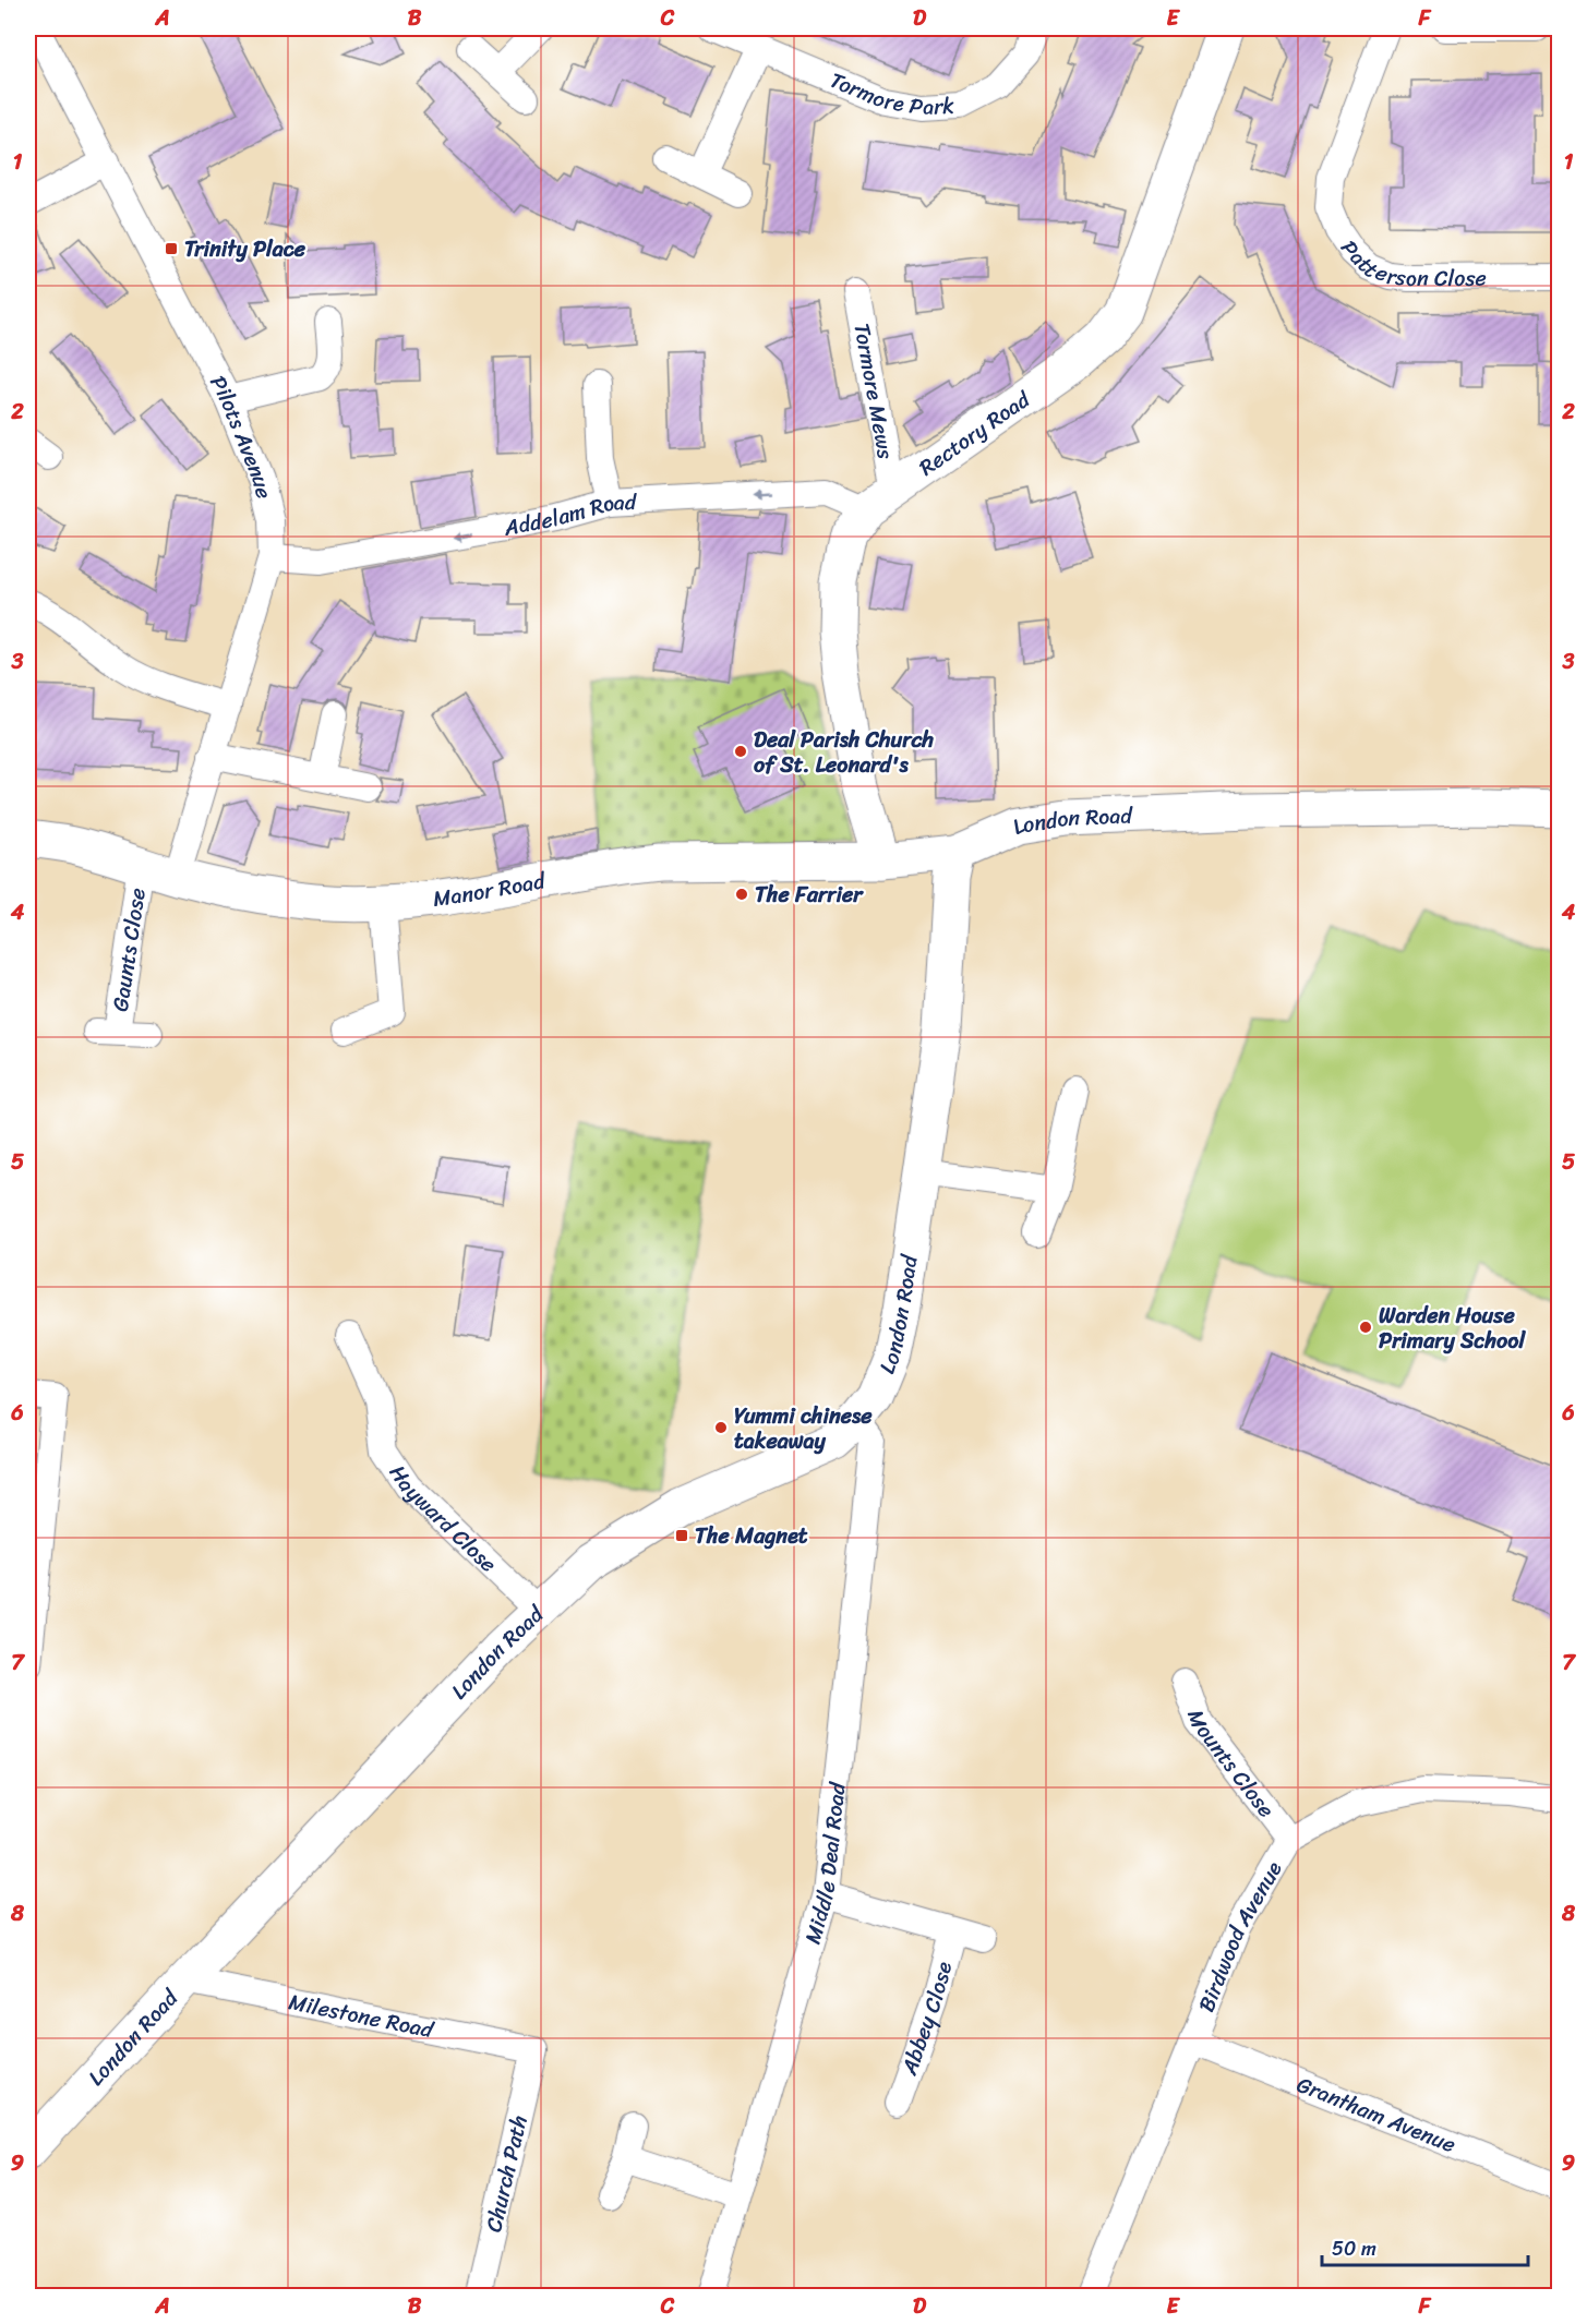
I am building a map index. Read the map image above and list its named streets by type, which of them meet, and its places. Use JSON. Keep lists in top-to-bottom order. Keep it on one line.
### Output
{"streets":{"main road":["Rectory Road","London Road","Manor Road"],"street":["Tormore Park","Patterson Close","Tormore Mews","Pilots Avenue","Addelam Road","Gaunts Close","Hayward Close","Mounts Close","Middle Deal Road","Birdwood Avenue","Milestone Road","Abbey Close","Grantham Avenue","Church Path"]},"crossings":[["Tormore Mews","Rectory Road"],["Tormore Mews","Addelam Road"],["Rectory Road","Addelam Road"],["Rectory Road","Manor Road"],["Pilots Avenue","Addelam Road"],["Pilots Avenue","Manor Road"],["London Road","Manor Road"],["London Road","Hayward Close"],["London Road","Middle Deal Road"],["London Road","Milestone Road"],["Manor Road","Gaunts Close"],["Mounts Close","Birdwood Avenue"],["Middle Deal Road","Abbey Close"],["Birdwood Avenue","Grantham Avenue"],["Milestone Road","Church Path"]],"one_way":["Addelam Road"],"places":{"transit":["Trinity Place","The Magnet"],"other":["Deal Parish Church of St. Leonard's","The Farrier","Warden House Primary School","Yummi chinese takeaway"]},"scale_bar":"50 m","grid":{"columns":["A","B","C","D","E","F"],"rows":["1","2","3","4","5","6","7","8","9"]}}
